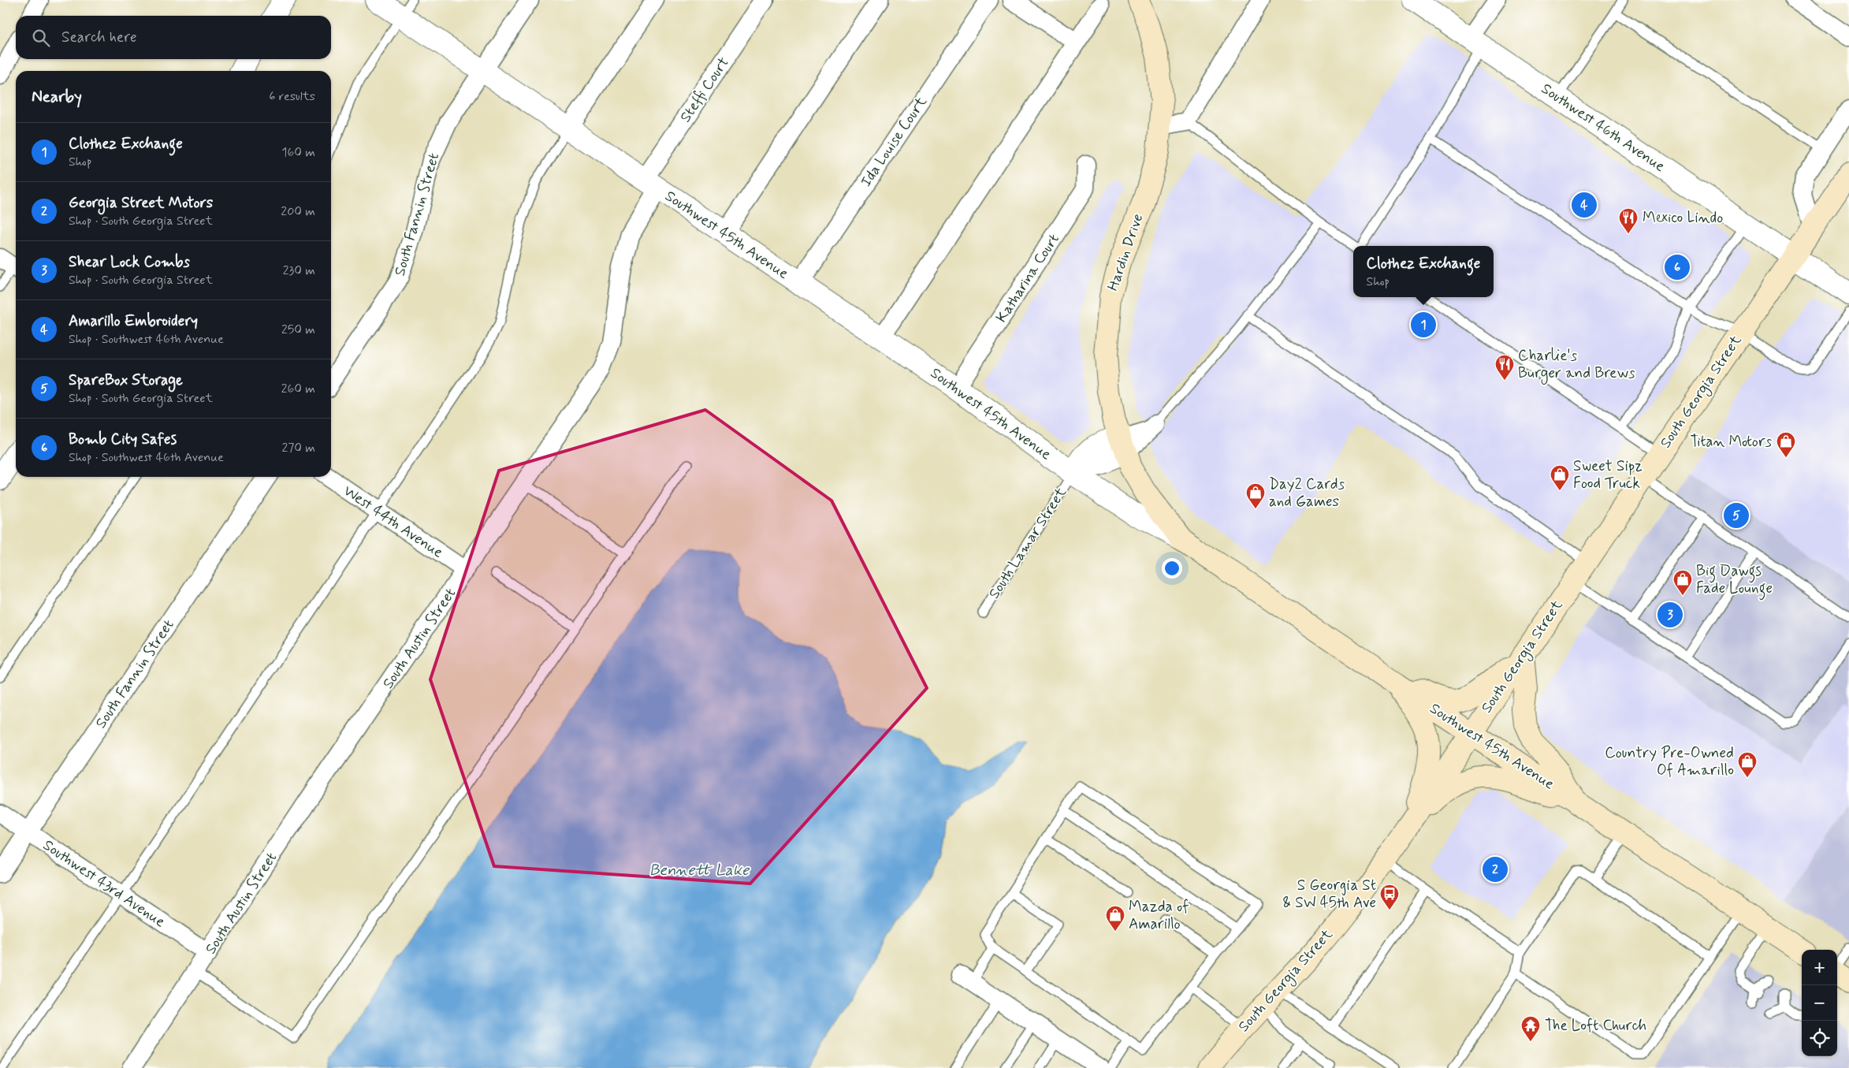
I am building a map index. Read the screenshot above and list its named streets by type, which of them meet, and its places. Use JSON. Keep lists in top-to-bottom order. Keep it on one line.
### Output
{"streets":{"main road":["Southwest 45th Avenue","Hardin Drive","South Georgia Street"],"street":["Steffi Court","Southwest 46th Avenue","Ida Louise Court","South Fannin Street","Katharina Court","West 44th Avenue","South Austin Street","Southwest 43rd Avenue"],"lane":["South Lamar Street"]},"crossings":[["Steffi Court","Southwest 45th Avenue"],["Steffi Court","South Austin Street"],["Southwest 46th Avenue","South Georgia Street"],["Ida Louise Court","Southwest 45th Avenue"],["South Fannin Street","Southwest 45th Avenue"],["South Fannin Street","Southwest 43rd Avenue"],["Southwest 45th Avenue","Hardin Drive"],["Southwest 45th Avenue","Katharina Court"],["Southwest 45th Avenue","South Georgia Street"],["Southwest 45th Avenue","South Lamar Street"],["Southwest 45th Avenue","South Austin Street"],["West 44th Avenue","South Austin Street"],["South Austin Street","Southwest 43rd Avenue"]],"water":["Bennett Lake"],"places":{"restaurant":["Mexico Lindo","Charlie's Burger and Brews"],"shop":["Titan Motors","Sweet Sipz Food Truck","Day2 Cards and Games","Big Dawgs Fade Lounge","Country Pre-Owned Of Amarillo","Mazda of Amarillo"],"bus stop":["S Georgia St & SW 45th Ave"],"temple":["The Loft Church"]},"page":{"search":"Search here","heading":["Nearby","6 results"],"list":[{"mark":"1","name":"Clothez Exchange","note":"Shop","value":"160 m"},{"mark":"2","name":"Georgia Street Motors","note":"Shop · South Georgia Street","value":"200 m"},{"mark":"3","name":"Shear Lock Combs","note":"Shop · South Georgia Street","value":"230 m"},{"mark":"4","name":"Amarillo Embroidery","note":"Shop · Southwest 46th Avenue","value":"250 m"},{"mark":"5","name":"SpareBox Storage","note":"Shop · South Georgia Street","value":"260 m"},{"mark":"6","name":"Bomb City Safes","note":"Shop · Southwest 46th Avenue","value":"270 m"}],"pins":["4","6","1","5","3","2"],"popup":["Clothez Exchange","Shop"],"map_buttons":["+","−"]}}
